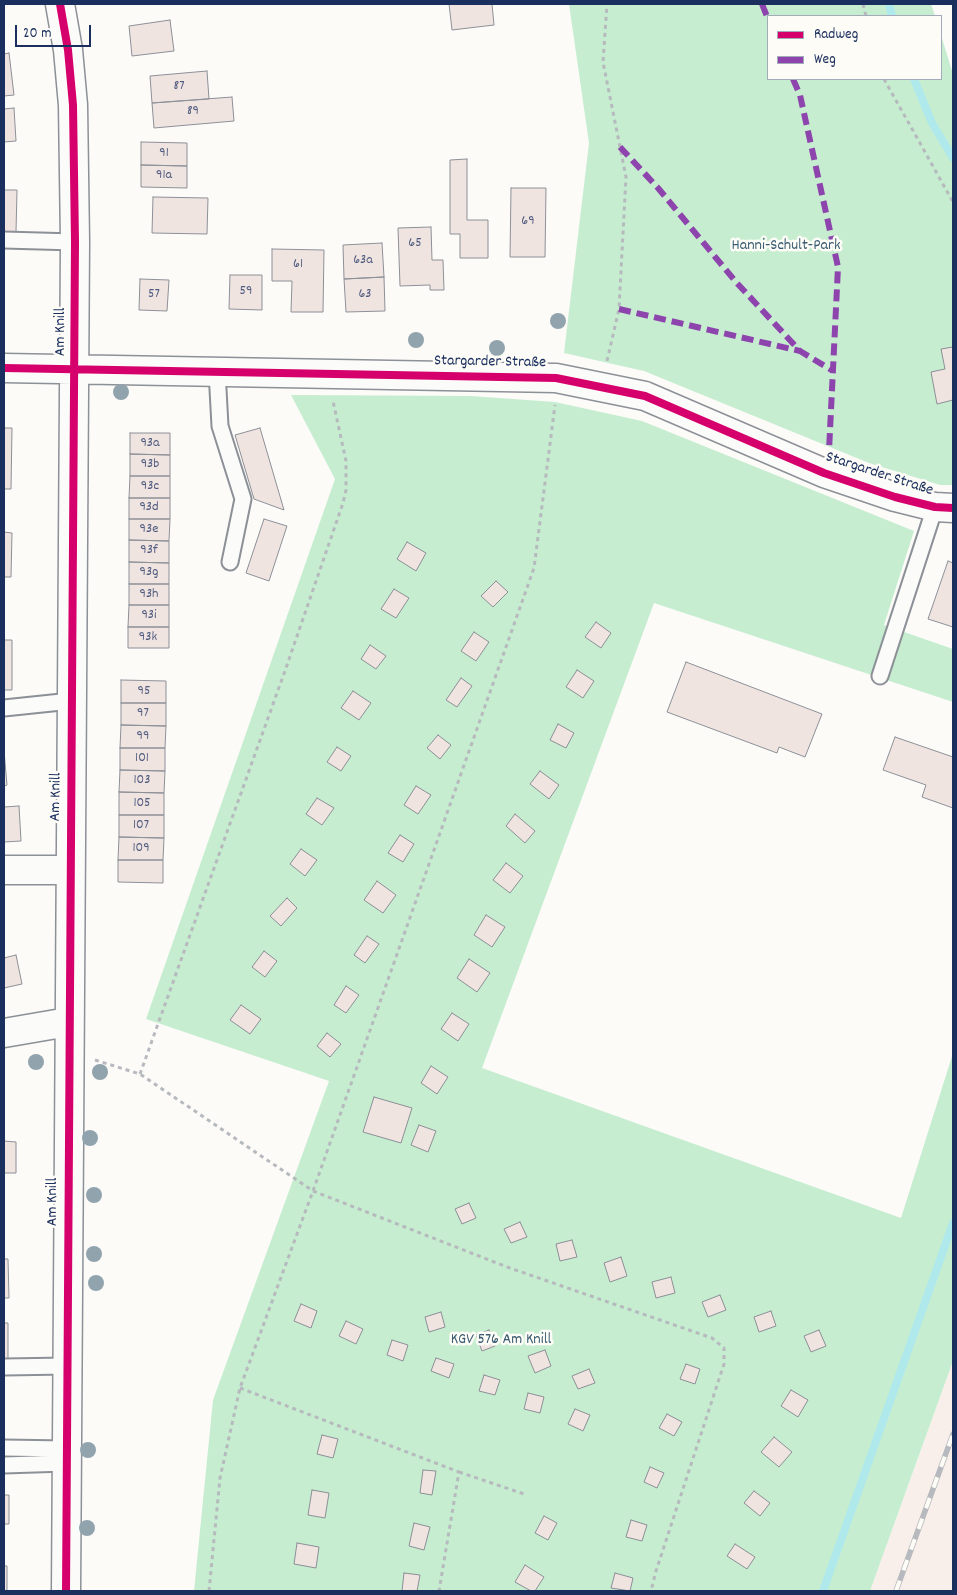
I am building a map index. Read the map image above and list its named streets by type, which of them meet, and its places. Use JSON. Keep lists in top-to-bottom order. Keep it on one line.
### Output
{"streets":{"street":["Am Knill","Stargarder Straße"]},"crossings":[["Am Knill","Stargarder Straße"]],"parks":["Hanni-Schult-Park","KGV 576 Am Knill"],"house_numbers":["87","89","91","91a","69","65","63a","61","59","57","63","93a","93b","93c","93d","93e","93f","93g","93h","93i","93k","95","97","99","101","103","105","107","109"],"legend":["Radweg","Weg"],"scale_bar":"20 m"}
